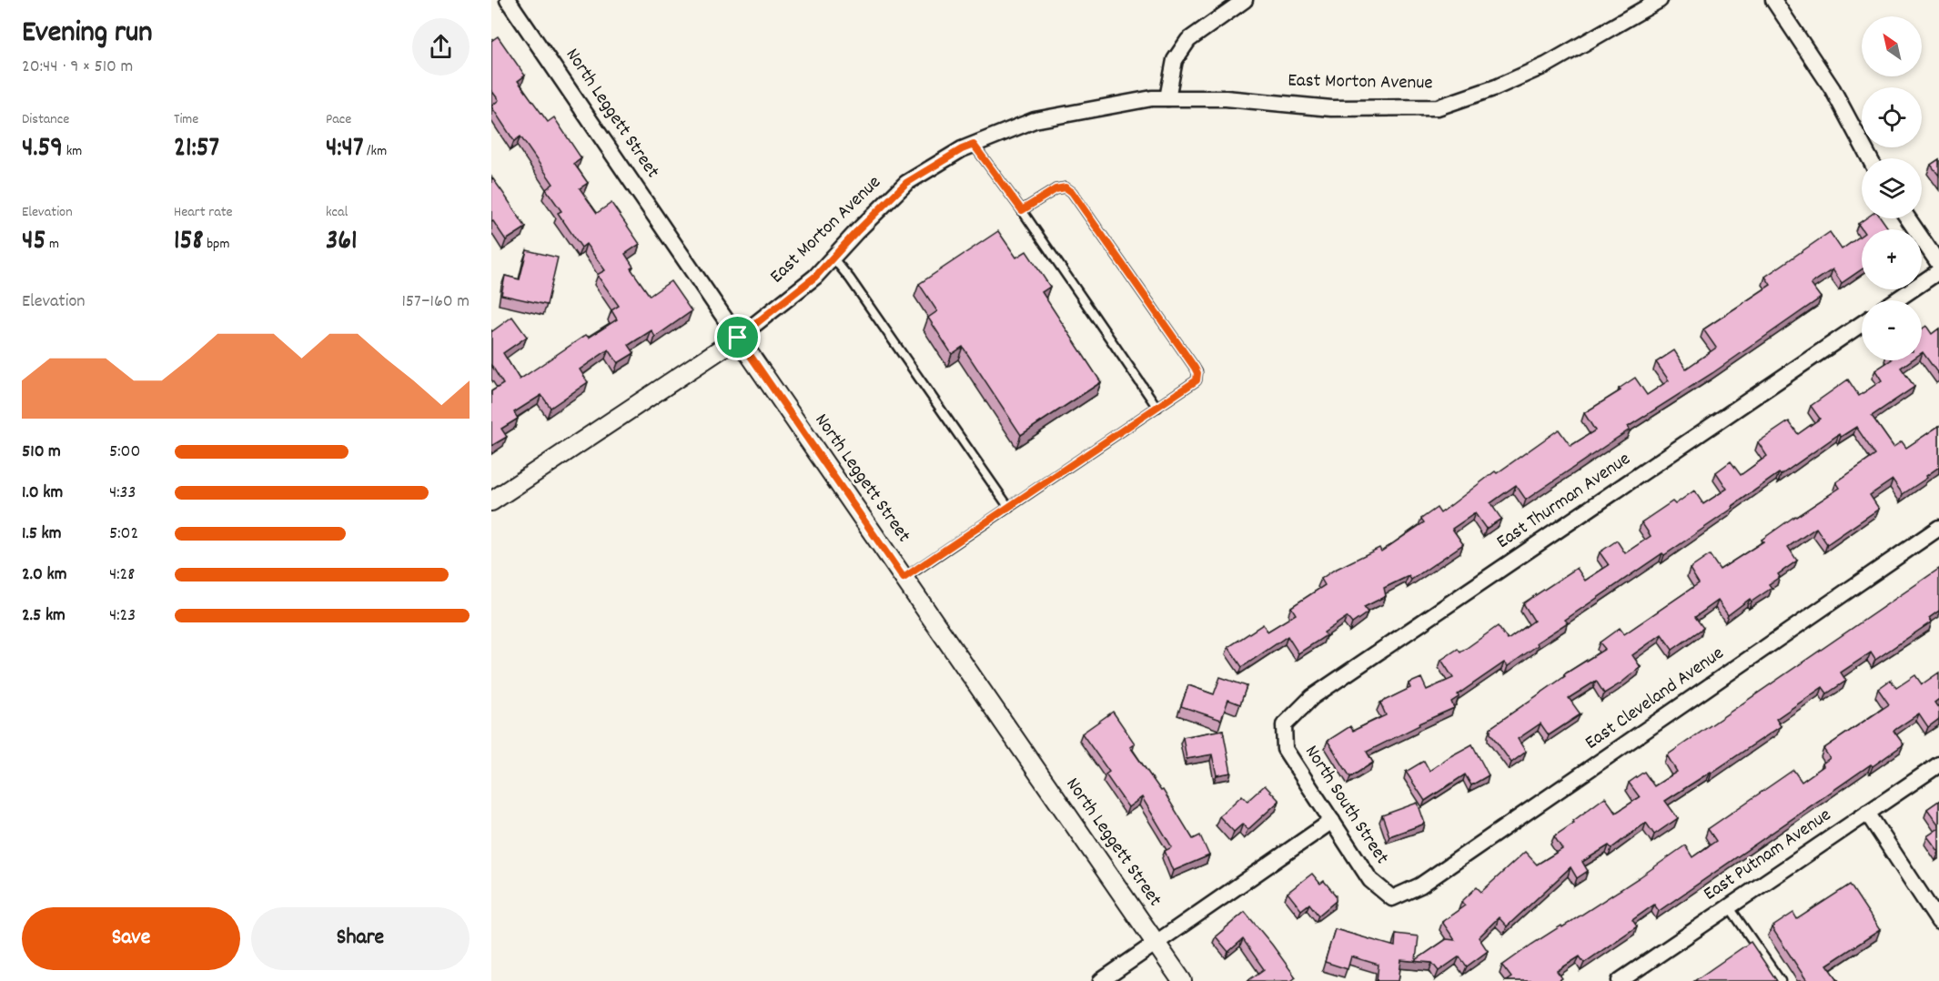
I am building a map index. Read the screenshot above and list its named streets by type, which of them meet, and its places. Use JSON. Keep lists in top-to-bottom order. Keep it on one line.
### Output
{"streets":{"street":["East Morton Avenue","North Leggett Street","East Thurman Avenue","East Cleveland Avenue","North South Street","East Putnam Avenue"]},"crossings":[["East Morton Avenue","North Leggett Street"],["East Thurman Avenue","North South Street"],["East Cleveland Avenue","North South Street"]],"north":"top left","page":{"heading":["Evening run","20:44 · 9 × 510 m"],"map_buttons":["+","−"],"stats":[["Distance","4.59 km"],["Time","21:57"],["Pace","4:47 /km"],["Elevation","45 m"],["Heart rate","158 bpm"],["kcal","361"]],"chart":["Elevation","157–160 m"],"list":[{"name":"510 m","note":"5:00"},{"name":"1.0 km","note":"4:33"},{"name":"1.5 km","note":"5:02"},{"name":"2.0 km","note":"4:28"},{"name":"2.5 km","note":"4:23"}],"buttons":["Save","Share"]}}
